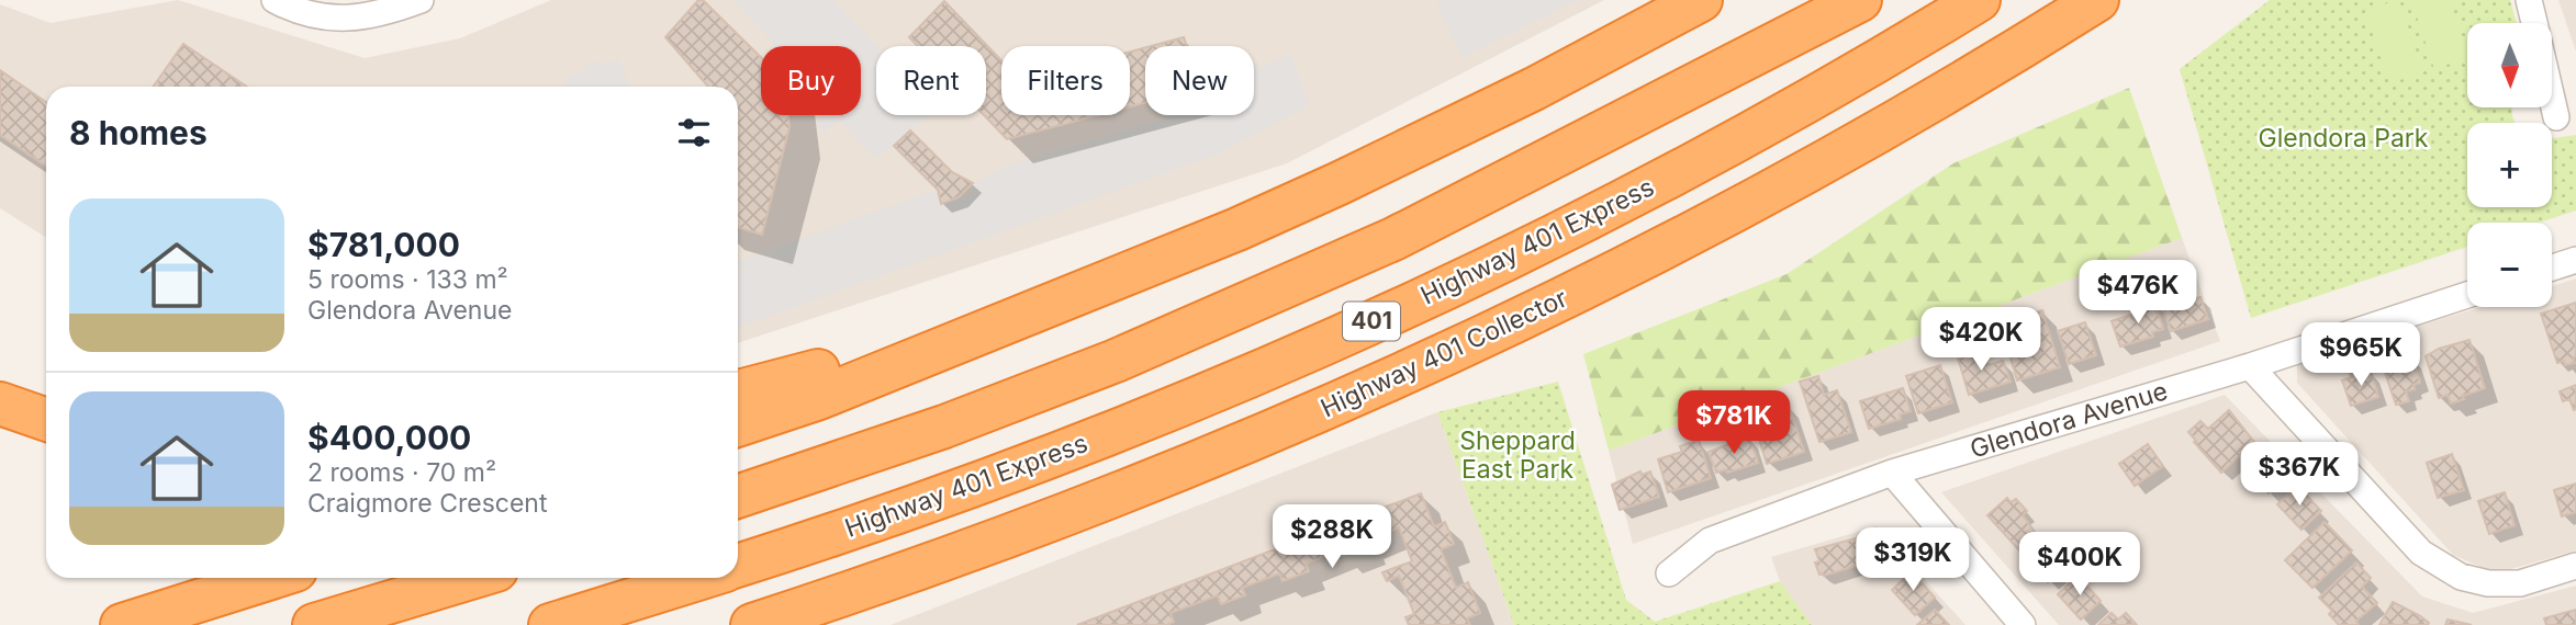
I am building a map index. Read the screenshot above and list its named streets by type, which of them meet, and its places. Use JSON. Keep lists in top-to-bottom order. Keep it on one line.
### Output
{"streets":{"highway":["Highway 401 Express","401","Highway 401 Collector"],"street":["Glendora Avenue"]},"parks":["Glendora Park","Sheppard East Park"],"north":"bottom","page":{"map_buttons":["+","−"],"chip":["Buy","Rent","Filters","New"],"heading":"8 homes","list":[{"name":"$781,000","note":"5 rooms · 133 m² · Glendora Avenue"},{"name":"$400,000","note":"2 rooms · 70 m² · Craigmore Crescent"}],"price":["$476K","$420K","$965K","$781K","$367K","$288K","$319K","$400K"]}}
